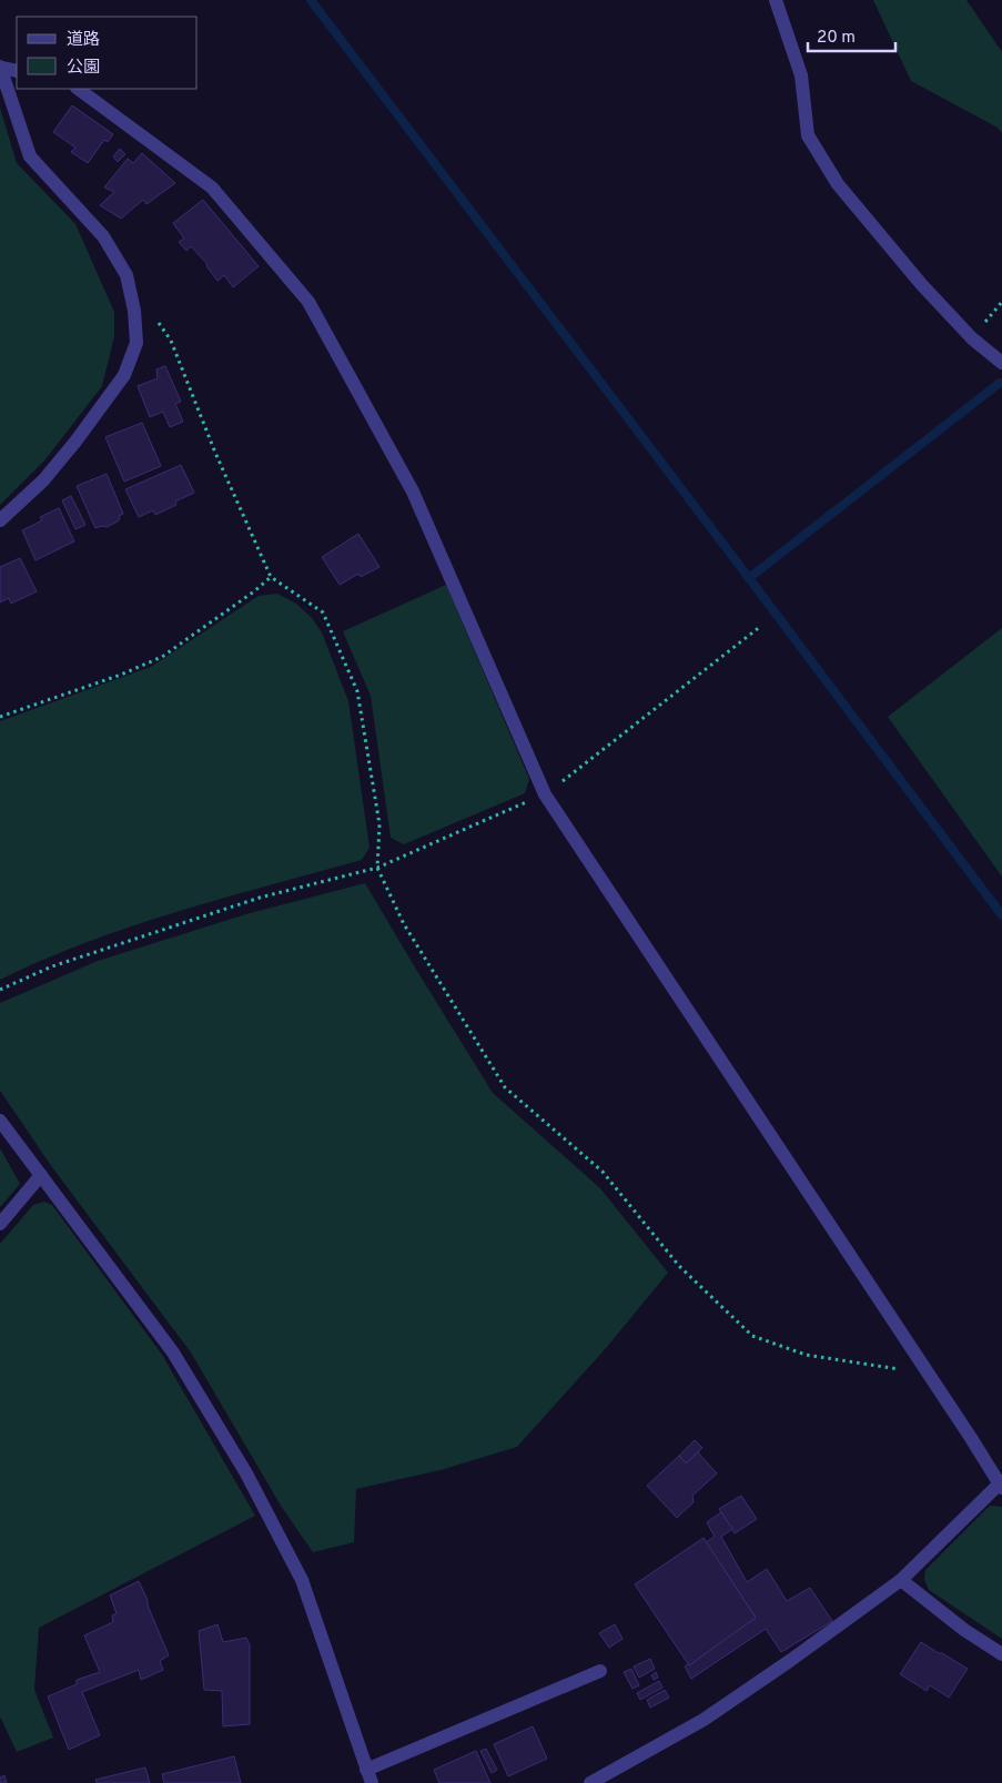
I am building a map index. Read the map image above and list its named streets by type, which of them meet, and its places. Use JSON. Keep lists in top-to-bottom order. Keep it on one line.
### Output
{"legend":["道路","公園"],"scale_bar":"20 m"}
